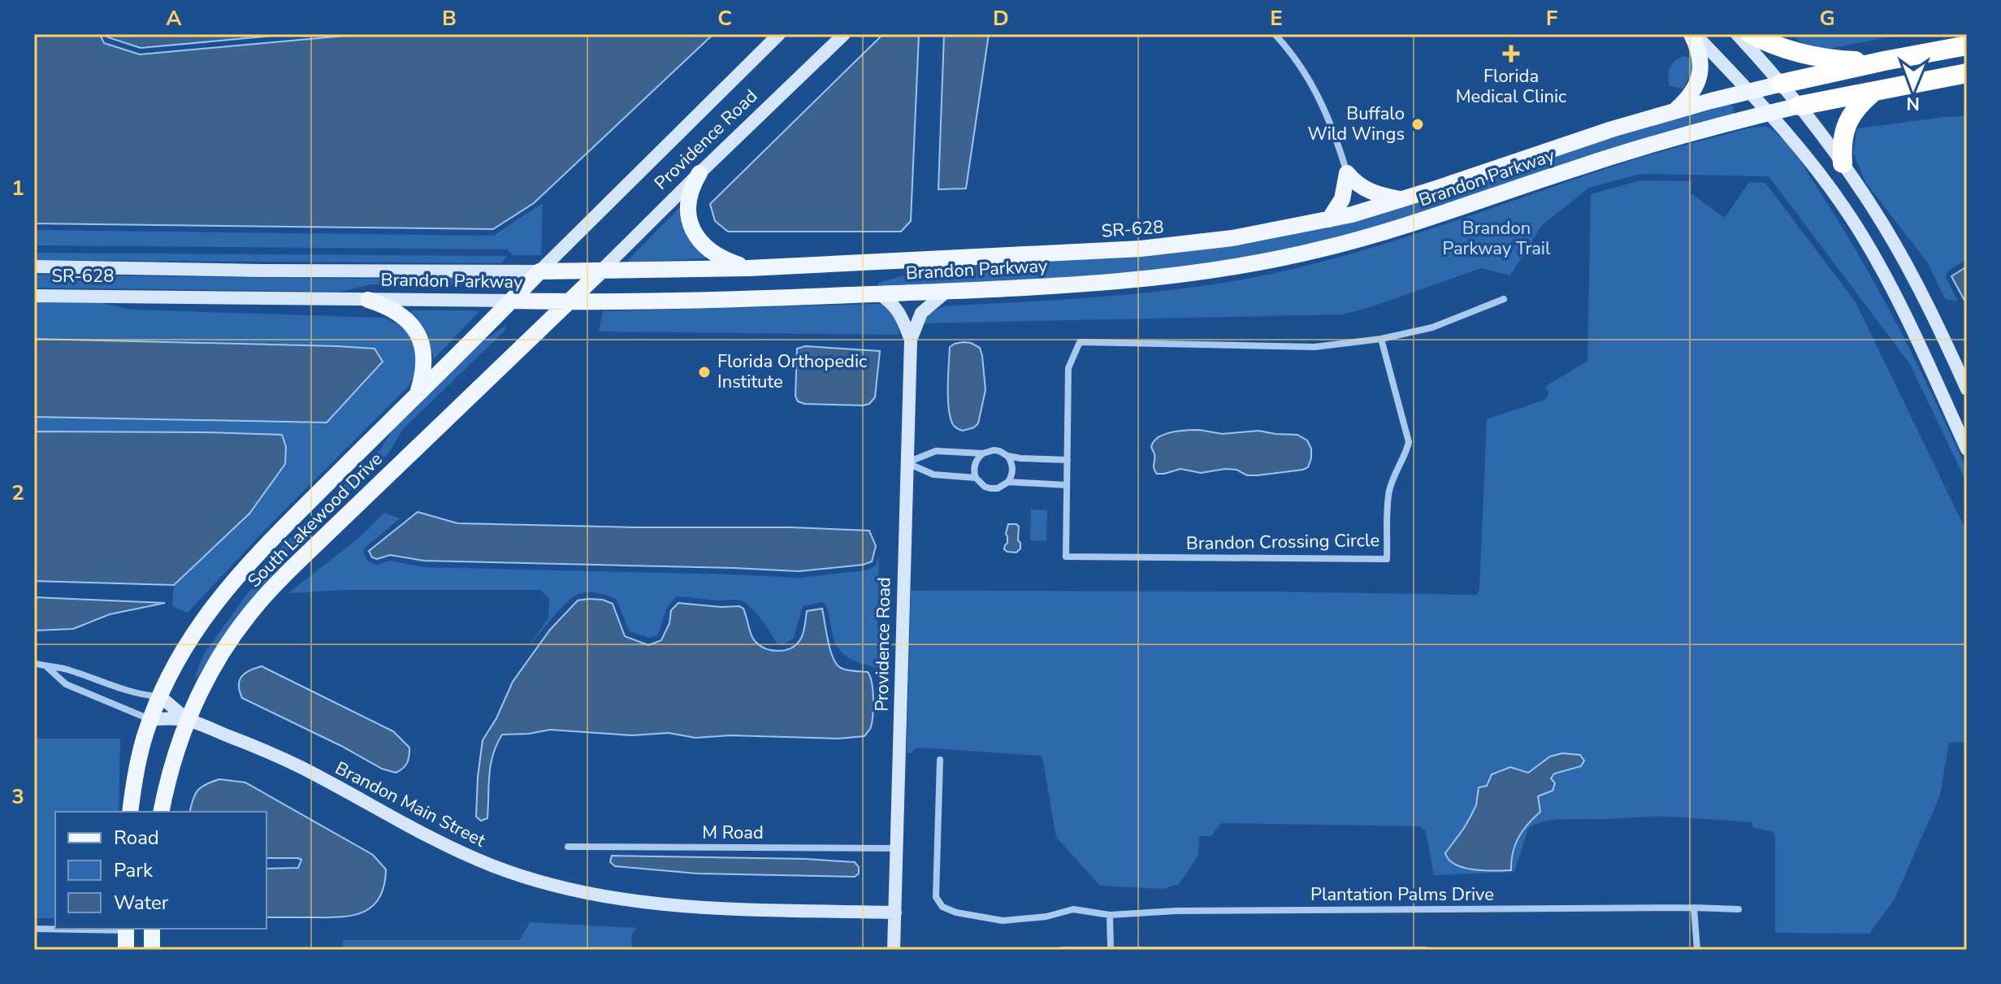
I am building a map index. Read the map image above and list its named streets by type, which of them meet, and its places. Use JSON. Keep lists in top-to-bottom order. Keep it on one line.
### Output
{"streets":{"main road":["Providence Road","Brandon Parkway","SR-628","South Lakewood Drive"],"street":["Brandon Crossing Circle","Brandon Main Street","M Road","Plantation Palms Drive"]},"crossings":[["Providence Road","Brandon Parkway"],["Providence Road","South Lakewood Drive"],["Providence Road","Brandon Main Street"],["Providence Road","M Road"],["Brandon Parkway","SR-628"],["Brandon Parkway","South Lakewood Drive"],["South Lakewood Drive","Brandon Main Street"]],"parks":["Brandon Parkway Trail"],"places":{"health":["Florida Medical Clinic"],"other":["Buffalo Wild Wings","Florida Orthopedic Institute"]},"legend":["Road","Park","Water"],"north":"bottom","grid":{"columns":["A","B","C","D","E","F","G"],"rows":["1","2","3"]}}
